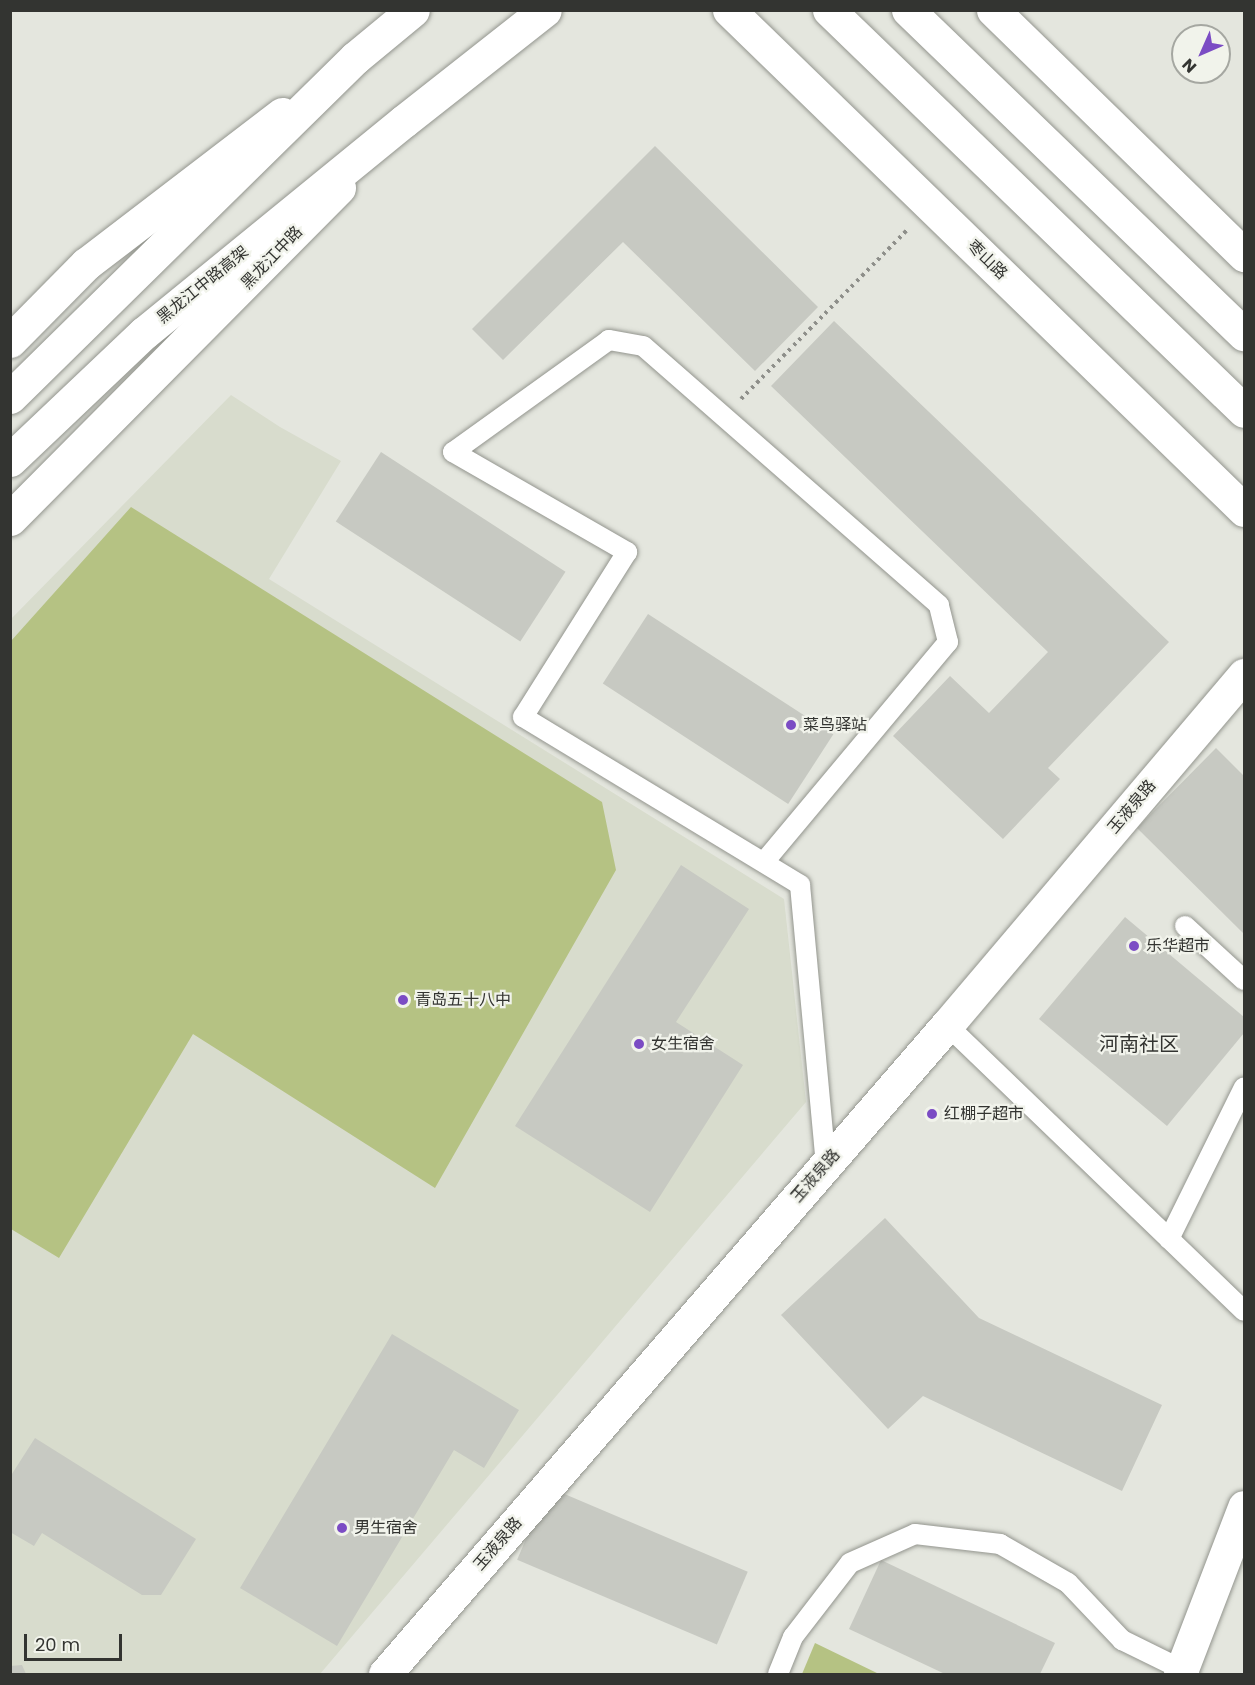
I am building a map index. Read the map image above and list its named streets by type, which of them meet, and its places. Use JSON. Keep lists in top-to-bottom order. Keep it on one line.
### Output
{"streets":{"main road":["黑龙江中路","枣山路","黑龙江中路高架","玉液泉路"]},"crossings":[["黑龙江中路","黑龙江中路高架"]],"districts":["河南社区"],"places":["菜鸟驿站","乐华超市","青岛五十八中","女生宿舍","红棚子超市","男生宿舍"],"scale_bar":"20 m","north":"bottom left"}
